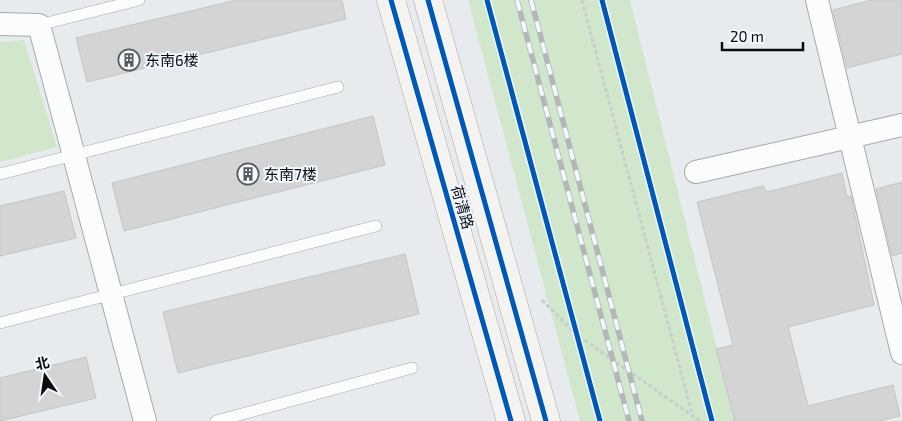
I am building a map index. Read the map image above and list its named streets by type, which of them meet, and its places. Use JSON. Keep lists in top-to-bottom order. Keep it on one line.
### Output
{"streets":{"main road":["荷清路"]},"places":{"building":["东南6楼","东南7楼"]},"scale_bar":"20 m","north":"top"}
